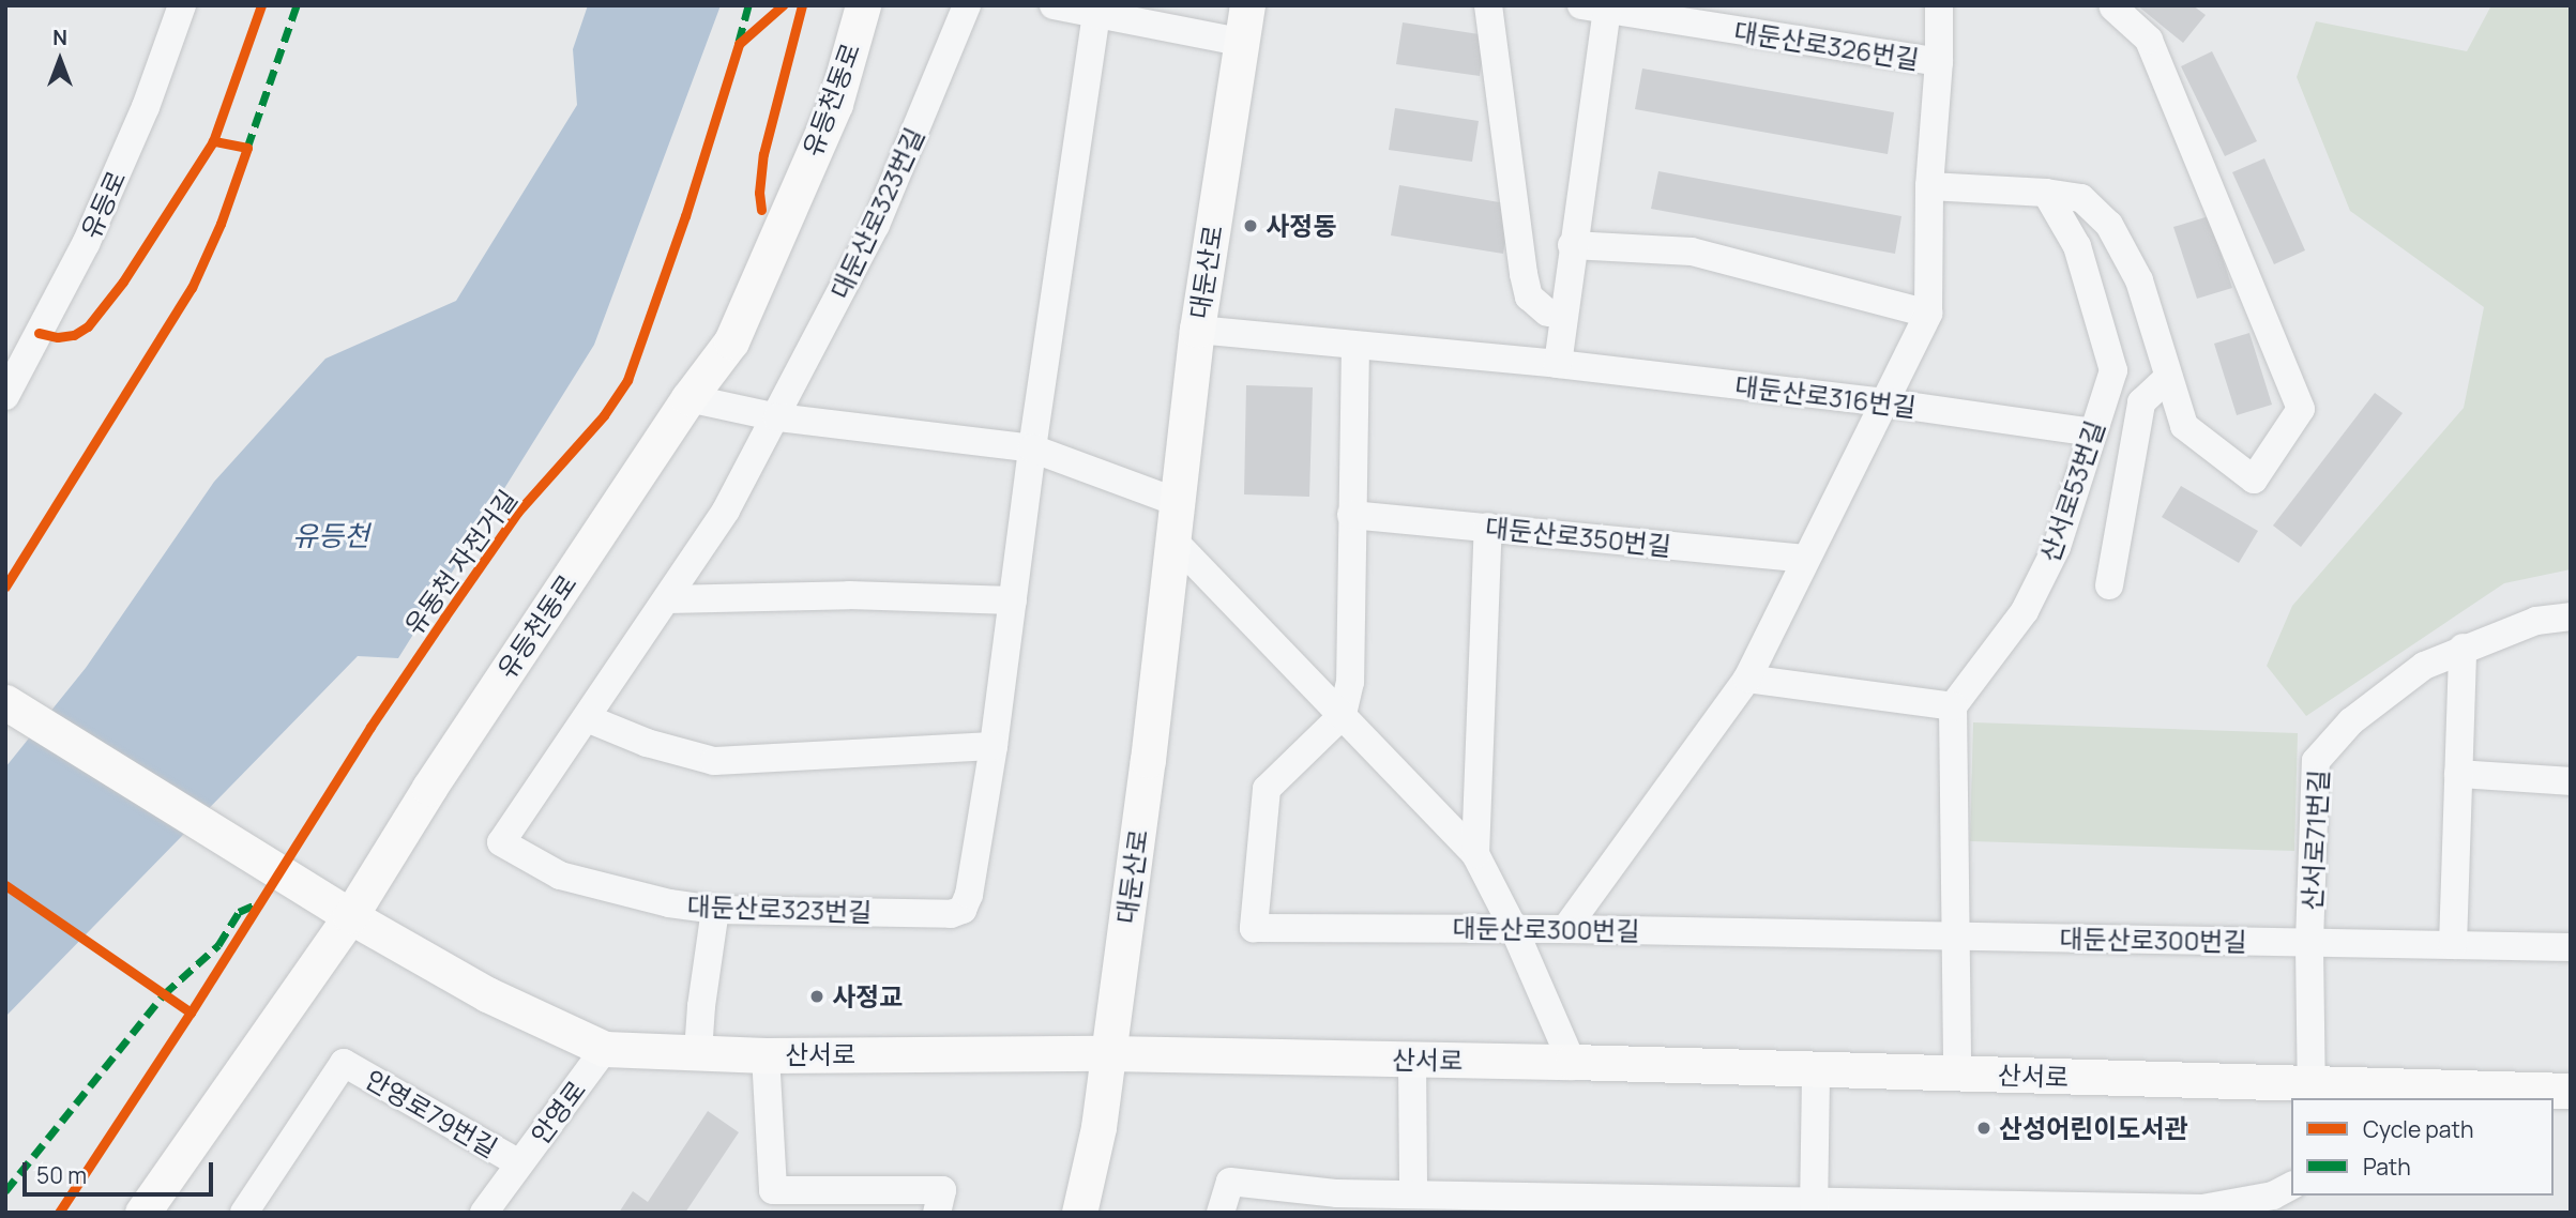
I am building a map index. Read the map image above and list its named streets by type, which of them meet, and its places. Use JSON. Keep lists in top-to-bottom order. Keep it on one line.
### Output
{"streets":{"main road":["유등천동로","대둔산로","산서로"],"street":["대둔산로326번길","유등로","대둔산로323번길","대둔산로316번길","산서로53번길","대둔산로350번길","산서로71번길","대둔산로300번길","안영로","안영로79번길"],"cycle path":["유동천 자전거길"]},"crossings":[["유등천동로","산서로"],["대둔산로","대둔산로316번길"],["대둔산로","산서로"],["대둔산로316번길","산서로53번길"],["산서로71번길","대둔산로300번길"],["산서로71번길","산서로"],["산서로","안영로"],["안영로","안영로79번길"]],"water":["유등천"],"places":["사정동","사정교","산성어린이도서관"],"legend":["Cycle path","Path"],"scale_bar":"50 m","north":"top"}
